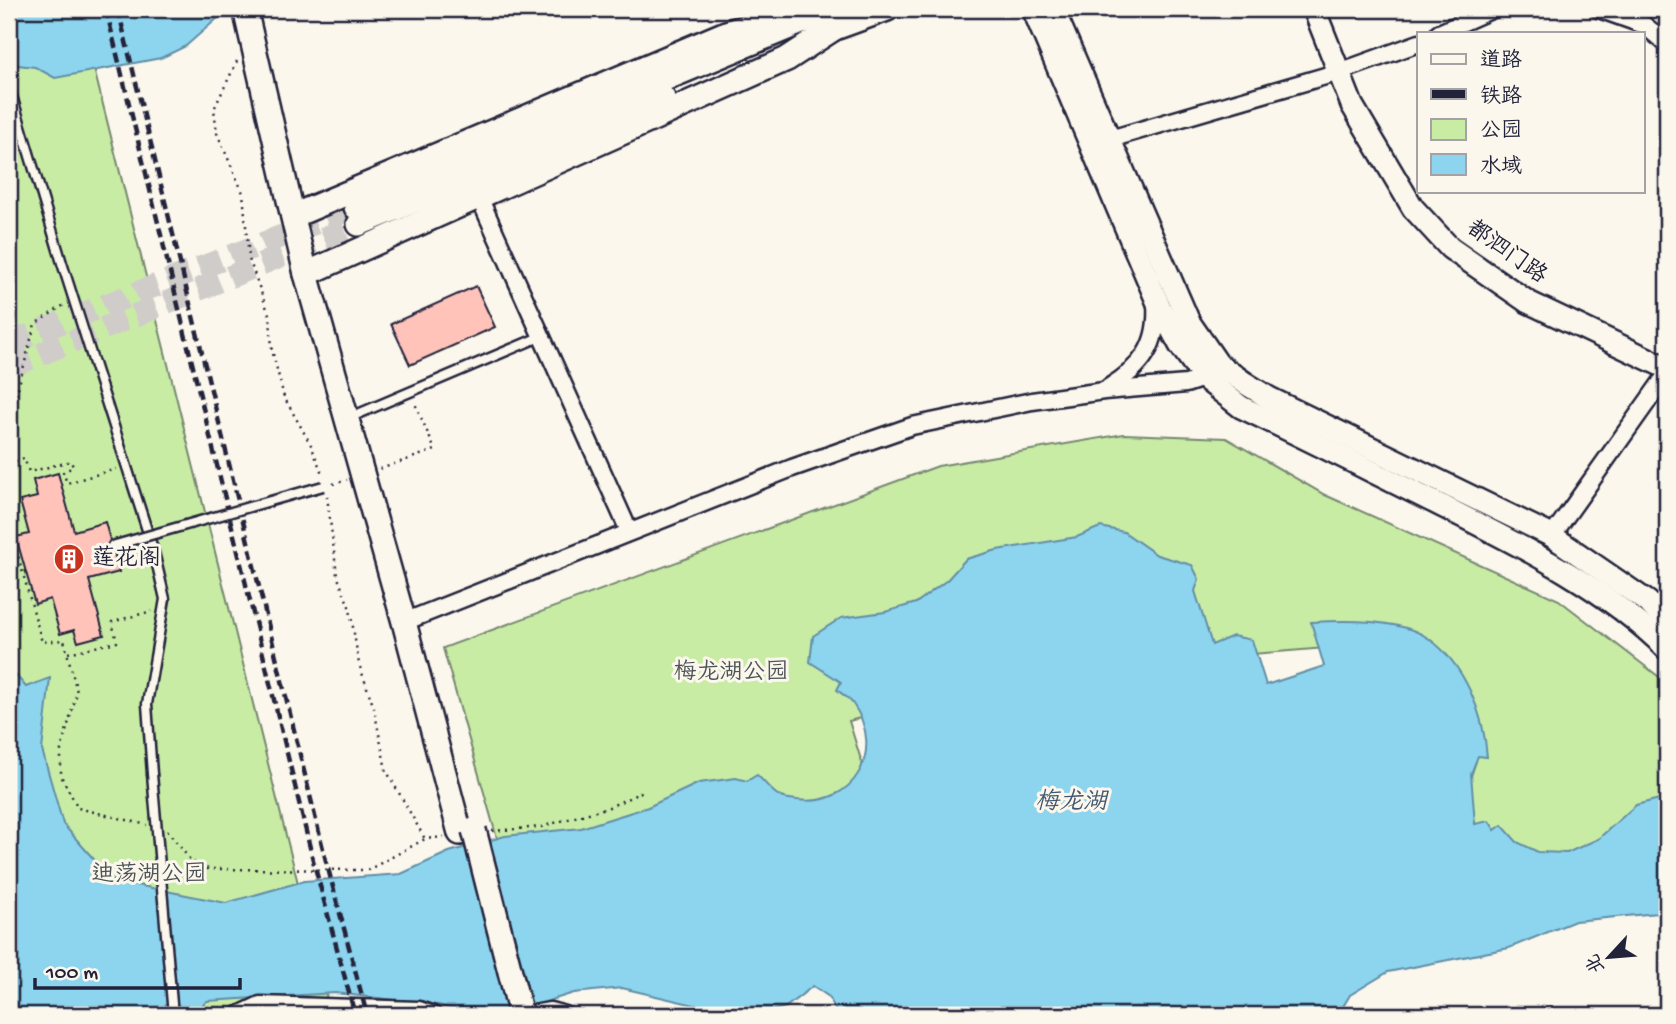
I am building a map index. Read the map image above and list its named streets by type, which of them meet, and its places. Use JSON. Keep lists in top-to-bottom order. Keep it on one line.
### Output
{"streets":{"street":["都泗门路"]},"water":["梅龙湖"],"parks":["梅龙湖公园","迪荡湖公园"],"places":{"building":["莲花阁"]},"legend":["道路","铁路","公园","水域"],"scale_bar":"100 m","north":"bottom left"}
